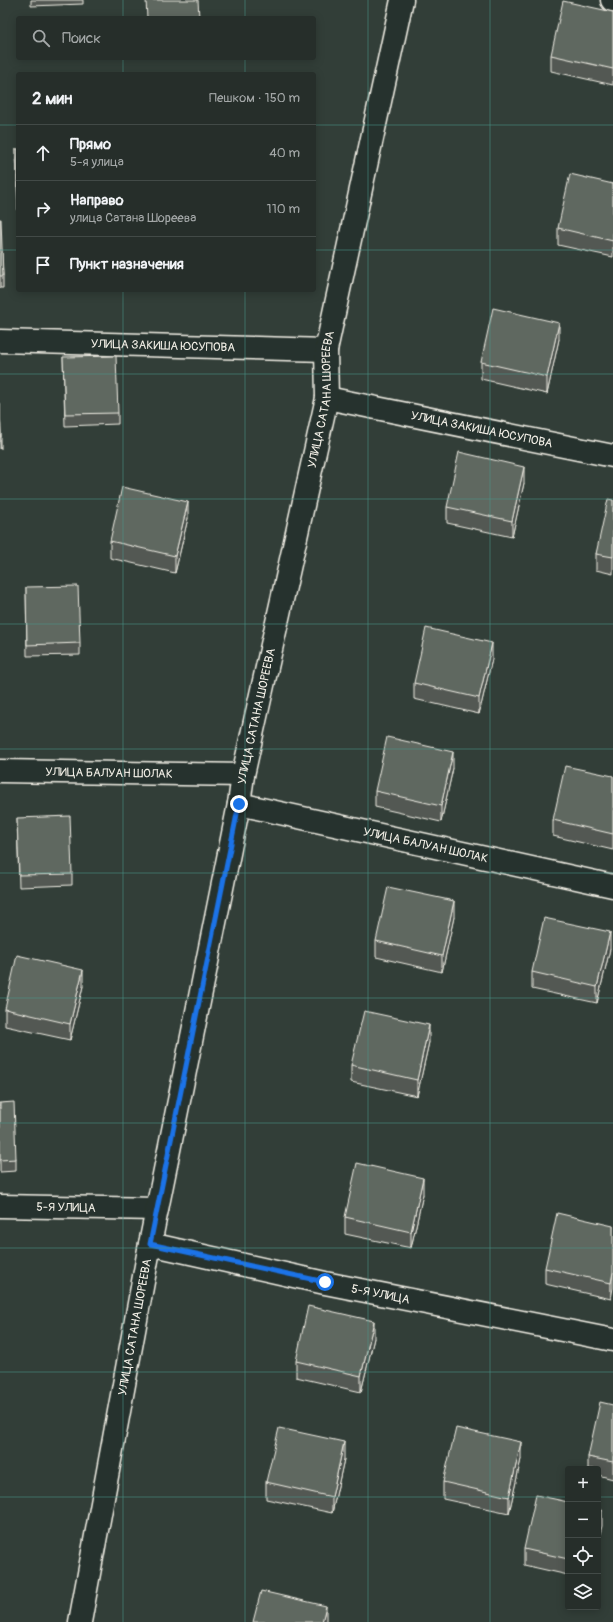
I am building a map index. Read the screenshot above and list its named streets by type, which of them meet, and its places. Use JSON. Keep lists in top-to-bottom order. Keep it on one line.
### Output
{"streets":{"street":["УЛИЦА ЗАКИША ЮСУПОВА","УЛИЦА САТАНА ШОРЕЕВА","УЛИЦА БАЛУАН ШОЛАК","5-Я УЛИЦА"]},"crossings":[["УЛИЦА ЗАКИША ЮСУПОВА","УЛИЦА САТАНА ШОРЕЕВА"],["УЛИЦА САТАНА ШОРЕЕВА","УЛИЦА БАЛУАН ШОЛАК"],["УЛИЦА САТАНА ШОРЕЕВА","5-Я УЛИЦА"]],"page":{"search":"Поиск","heading":["2 мин","Пешком · 150 m"],"list":[["Прямо","5-я улица","40 m"],["Направо","улица Сатана Шореева","110 m"],"Пункт назначения"],"map_buttons":["+","−"]}}
